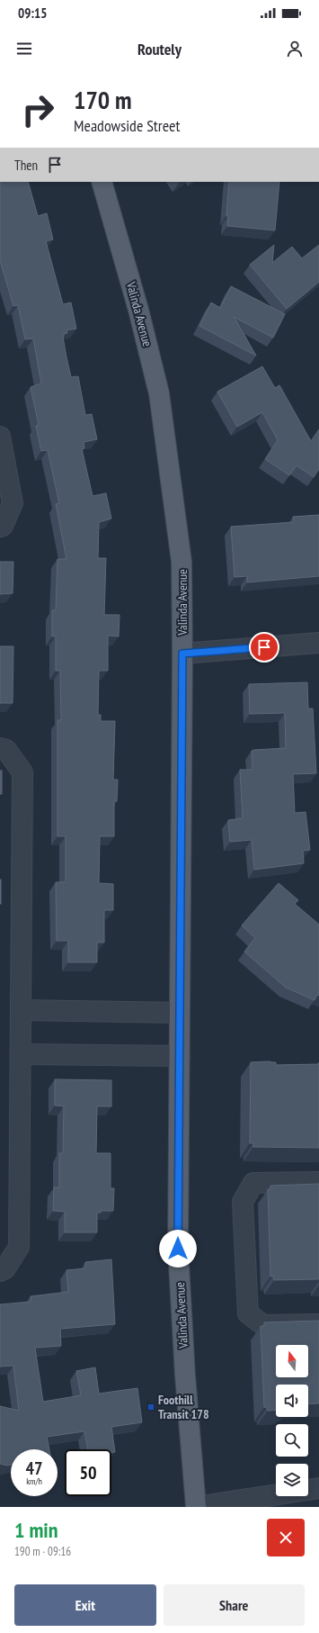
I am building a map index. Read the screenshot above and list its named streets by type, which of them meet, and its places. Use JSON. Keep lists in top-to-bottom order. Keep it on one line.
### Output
{"streets":{"main road":["Valinda Avenue"]},"places":{"transit":["Foothill Transit 178"]},"north":"top","page":{"status":"09:15","header":"Routely","turn":["170 m","Meadowside Street"],"then":"Then","speed":"47 km/h","limit":"50","heading":["1 min","190 m · 09:16"],"buttons":["Exit","Share"]}}
